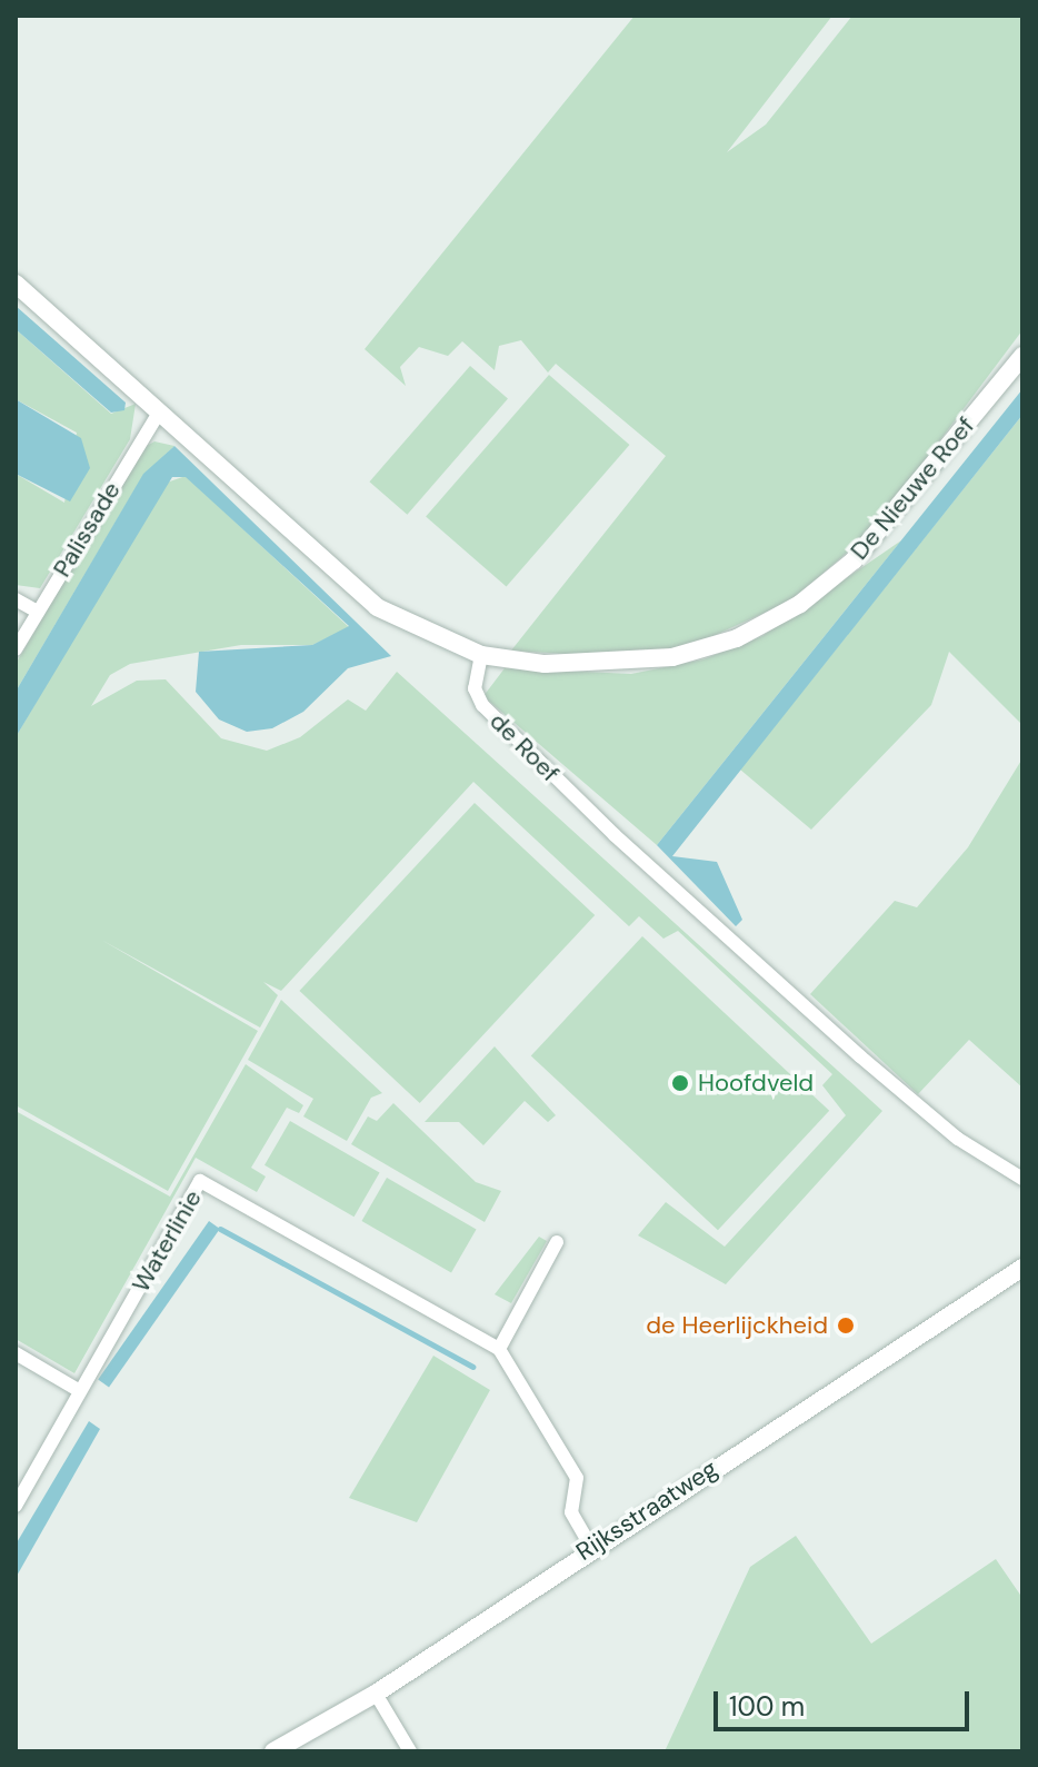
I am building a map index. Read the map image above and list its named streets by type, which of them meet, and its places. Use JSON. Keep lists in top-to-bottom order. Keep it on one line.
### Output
{"streets":{"street":["De Nieuwe Roef","Palissade","de Roef","Waterlinie","Rijksstraatweg"]},"crossings":[["De Nieuwe Roef","de Roef"],["Waterlinie","Rijksstraatweg"]],"places":["Hoofdveld","de Heerlijckheid"],"scale_bar":"100 m"}
